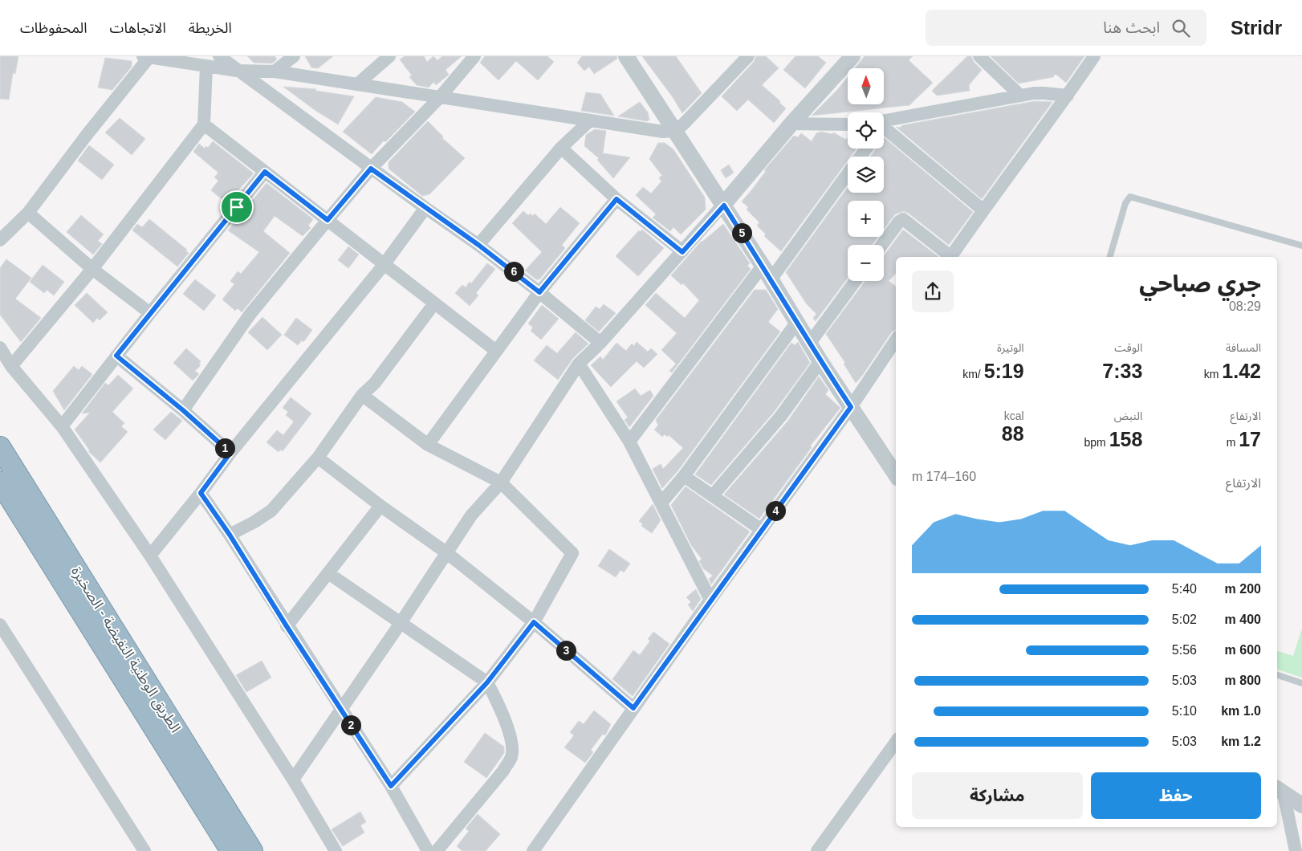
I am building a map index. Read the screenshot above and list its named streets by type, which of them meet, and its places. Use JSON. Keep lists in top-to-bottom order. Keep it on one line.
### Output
{"streets":{"highway":["الطريق الوطنية النفيضة - الصخيرة"]},"north":"top","page":{"header":"Stridr","search":"ابحث هنا","nav":["الخريطة","الاتجاهات","المحفوظات"],"map_buttons":["+","−"],"pins":["5","6","1","4","3","2"],"heading":["جري صباحي","08:29"],"stats":[["المسافة","1.42 km"],["الوقت","7:33"],["الوتيرة","5:19 /km"],["الارتفاع","17 m"],["النبض","158 bpm"],["kcal","88"]],"chart":["الارتفاع","160–174 m"],"list":[{"name":"200 m","note":"5:40"},{"name":"400 m","note":"5:02"},{"name":"600 m","note":"5:56"},{"name":"800 m","note":"5:03"},{"name":"1.0 km","note":"5:10"},{"name":"1.2 km","note":"5:03"}],"buttons":["حفظ","مشاركة"]}}
